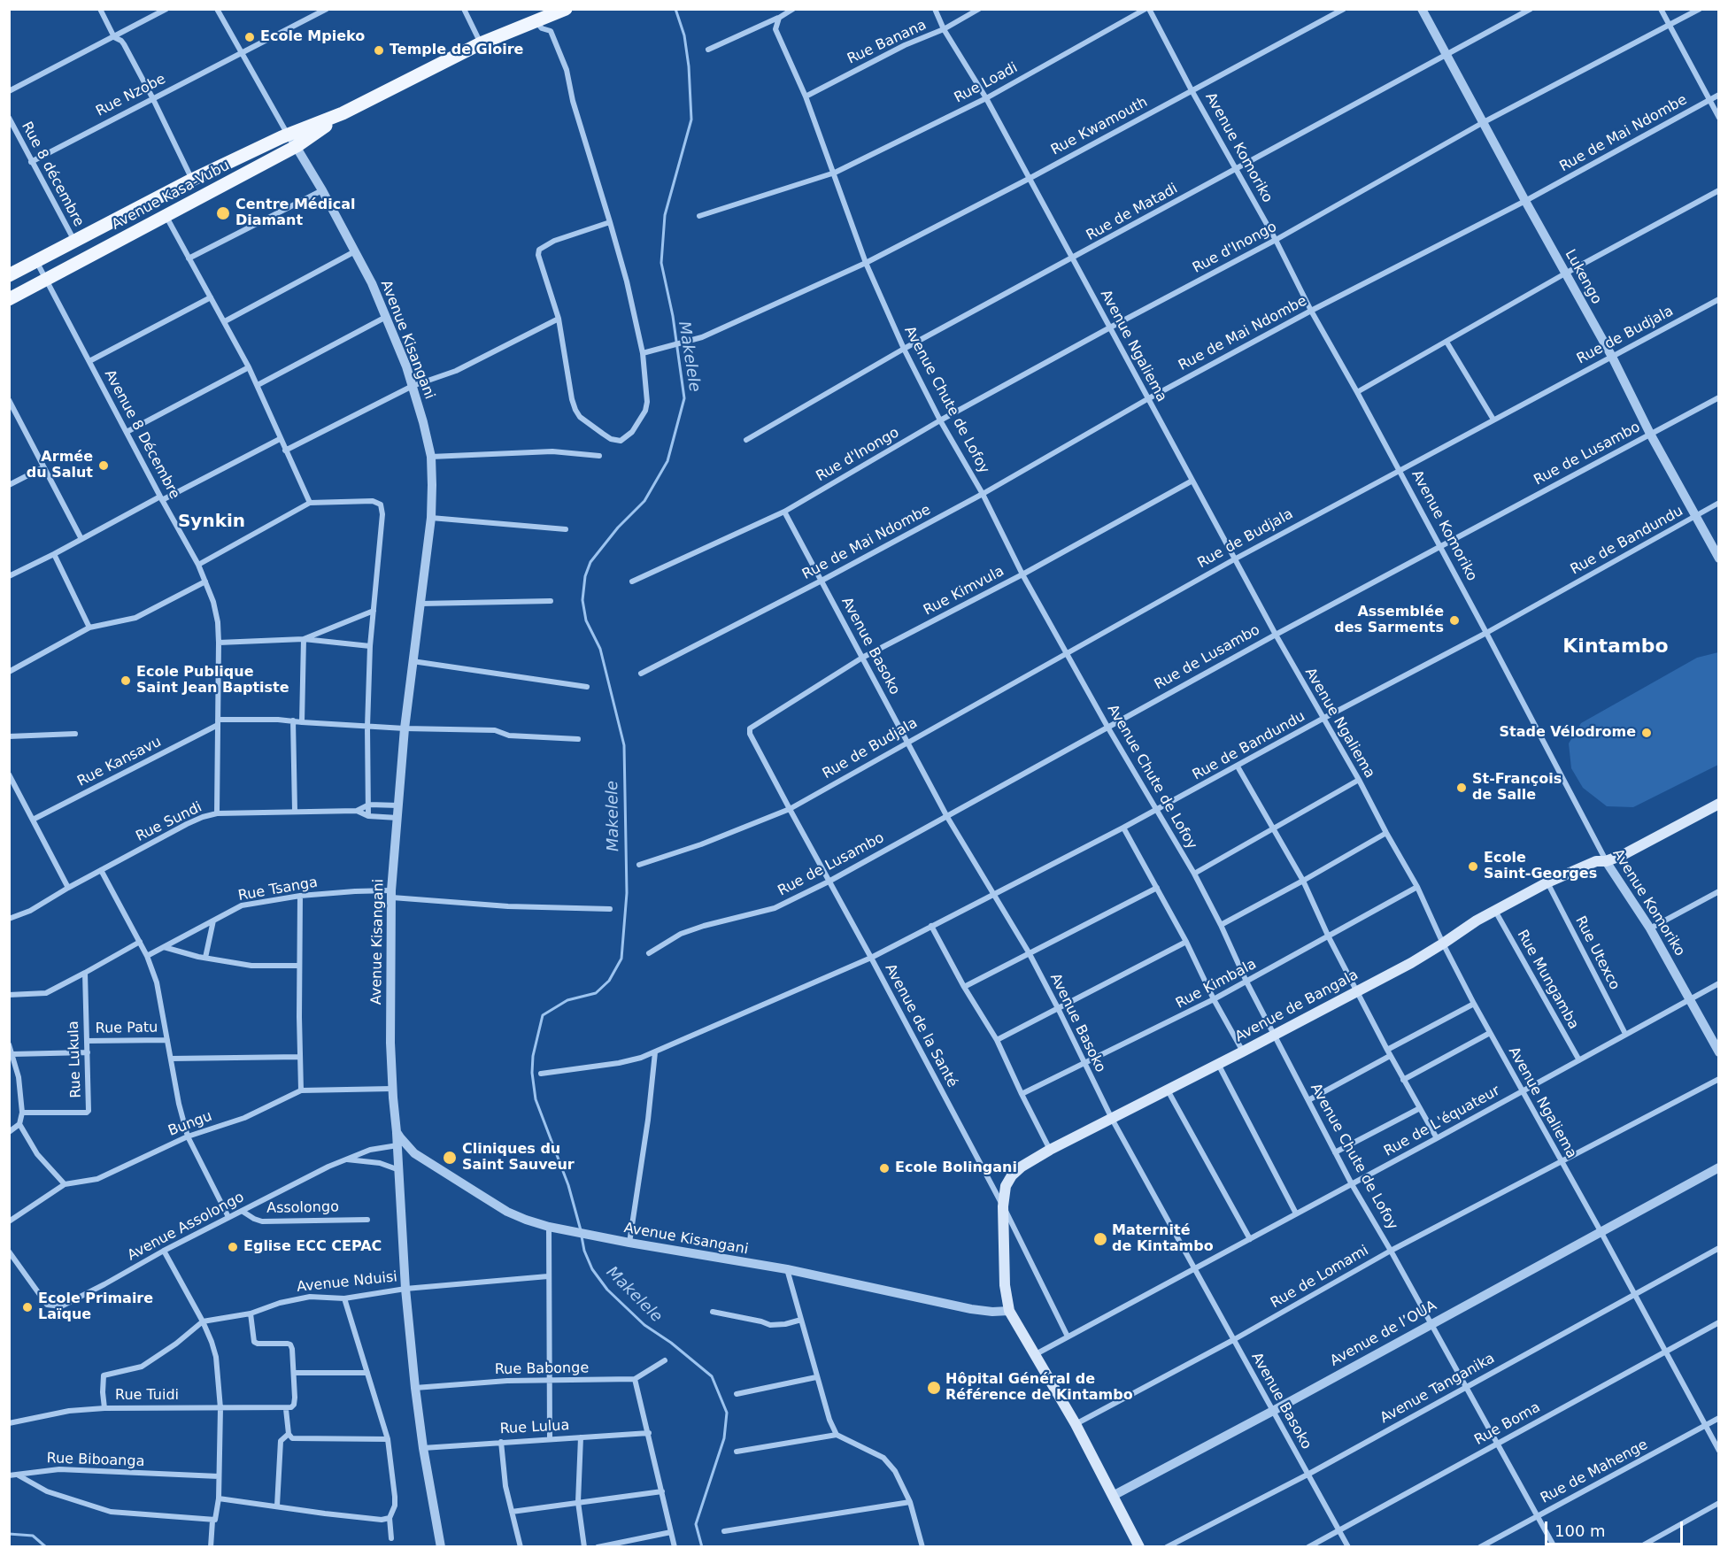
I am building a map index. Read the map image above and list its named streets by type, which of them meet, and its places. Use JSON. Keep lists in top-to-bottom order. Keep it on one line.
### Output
{"streets":{"main road":["Avenue Kasa-Vubu","Avenue de Bangala"],"street":["Rue Banana","Rue Loadi","Rue Nzobe","Rue Kwamouth","Rue de Mai Ndombe","Avenue Komoriko","Rue 8 décembre","Rue de Matadi","Rue d'Inongo","Lukengo","Rue de Budjala","Avenue Kisangani","Avenue Ngaliema","Avenue Chute de Lofoy","Avenue 8 Décembre","Rue de Lusambo","Rue de Bandundu","Rue Kimvula","Avenue Basoko","Rue Kansavu","Rue Sundi","Rue Tsanga","Rue Utexco","Rue Mungamba","Rue Kimbala","Avenue de la Santé","Rue Patu","Rue Lukula","Rue de L'équateur","Bungu","Assolongo","Avenue Assolongo","Rue de Lomami","Avenue Nduisi","Avenue de l’OUA","Rue Babonge","Avenue Tanganika","Rue Tuidi","Rue Boma","Rue Lulua","Rue Biboanga","Rue de Mahenge"]},"crossings":[["Rue Banana","Avenue Ngaliema"],["Rue Banana","Avenue Chute de Lofoy"],["Rue Loadi","Avenue Komoriko"],["Rue Loadi","Avenue Ngaliema"],["Rue Loadi","Avenue Chute de Lofoy"],["Rue Nzobe","Rue 8 décembre"],["Rue Kwamouth","Avenue Komoriko"],["Rue Kwamouth","Avenue Ngaliema"],["Rue Kwamouth","Avenue Chute de Lofoy"],["Rue de Mai Ndombe","Avenue Komoriko"],["Rue de Mai Ndombe","Lukengo"],["Rue de Mai Ndombe","Avenue Ngaliema"],["Rue de Mai Ndombe","Avenue Chute de Lofoy"],["Rue de Mai Ndombe","Avenue Basoko"],["Avenue Komoriko","Rue de Matadi"],["Avenue Komoriko","Rue d'Inongo"],["Avenue Komoriko","Rue de Budjala"],["Avenue Komoriko","Rue de Lusambo"],["Avenue Komoriko","Rue de Bandundu"],["Avenue Komoriko","Avenue de Bangala"],["Avenue Komoriko","Rue de L'équateur"],["Rue 8 décembre","Avenue Kasa-Vubu"],["Avenue Kasa-Vubu","Avenue Kisangani"],["Avenue Kasa-Vubu","Avenue 8 Décembre"],["Rue de Matadi","Lukengo"],["Rue de Matadi","Avenue Ngaliema"],["Rue de Matadi","Avenue Chute de Lofoy"],["Rue d'Inongo","Lukengo"],["Rue d'Inongo","Avenue Ngaliema"],["Rue d'Inongo","Avenue Chute de Lofoy"],["Rue d'Inongo","Avenue Basoko"],["Lukengo","Rue de Budjala"],["Lukengo","Rue de Lusambo"],["Lukengo","Rue de Bandundu"],["Rue de Budjala","Avenue Ngaliema"],["Rue de Budjala","Avenue Chute de Lofoy"],["Rue de Budjala","Avenue Basoko"],["Rue de Budjala","Avenue de la Santé"],["Avenue Kisangani","Rue Kansavu"],["Avenue Kisangani","Rue Sundi"],["Avenue Kisangani","Rue Tsanga"],["Avenue Kisangani","Avenue de Bangala"],["Avenue Kisangani","Bungu"],["Avenue Ngaliema","Rue de Lusambo"],["Avenue Ngaliema","Rue de Bandundu"],["Avenue Ngaliema","Rue Kimvula"],["Avenue Ngaliema","Rue Kimbala"],["Avenue Ngaliema","Avenue de Bangala"],["Avenue Ngaliema","Rue de L'équateur"],["Avenue Ngaliema","Rue de Lomami"],["Avenue Ngaliema","Avenue de l’OUA"],["Avenue Ngaliema","Avenue Tanganika"],["Avenue Ngaliema","Rue Boma"],["Avenue Ngaliema","Rue de Mahenge"],["Avenue Chute de Lofoy","Rue de Lusambo"],["Avenue Chute de Lofoy","Rue de Bandundu"],["Avenue Chute de Lofoy","Rue Kimvula"],["Avenue Chute de Lofoy","Rue Kimbala"],["Avenue Chute de Lofoy","Avenue de Bangala"],["Avenue Chute de Lofoy","Rue de L'équateur"],["Avenue Chute de Lofoy","Rue de Lomami"],["Avenue Chute de Lofoy","Avenue de l’OUA"],["Avenue Chute de Lofoy","Avenue Tanganika"],["Avenue Chute de Lofoy","Rue Boma"],["Avenue Chute de Lofoy","Rue de Mahenge"],["Avenue 8 Décembre","Rue Kansavu"],["Avenue 8 Décembre","Rue Sundi"],["Rue de Lusambo","Avenue Basoko"],["Rue de Lusambo","Avenue de la Santé"],["Rue de Bandundu","Avenue Basoko"],["Rue de Bandundu","Avenue de la Santé"],["Rue Kimvula","Avenue Basoko"],["Rue Kimvula","Avenue de la Santé"],["Avenue Basoko","Rue Kimbala"],["Avenue Basoko","Avenue de Bangala"],["Avenue Basoko","Rue de L'équateur"],["Avenue Basoko","Rue de Lomami"],["Avenue Basoko","Avenue de l’OUA"],["Avenue Basoko","Avenue Tanganika"],["Avenue Basoko","Rue Boma"],["Rue Utexco","Avenue de Bangala"],["Rue Utexco","Rue de L'équateur"],["Rue Mungamba","Avenue de Bangala"],["Rue Mungamba","Rue de L'équateur"],["Avenue de Bangala","Avenue de la Santé"],["Avenue de la Santé","Rue de L'équateur"],["Rue Patu","Rue Lukula"],["Assolongo","Avenue Assolongo"]],"districts":["Synkin","Kintambo"],"water":["Makelele"],"places":["Ecole Mpieko","Temple de Gloire","Centre Médical Diamant","Armée du Salut","Assemblée des Sarments","Ecole Publique Saint Jean Baptiste","Stade Vélodrome","St-François de Salle","Ecole Saint-Georges","Cliniques du Saint Sauveur","Ecole Bolingani","Maternité de Kintambo","Eglise ECC CEPAC","Ecole Primaire Laïque","Hôpital Général de Référence de Kintambo"],"scale_bar":"100 m"}
